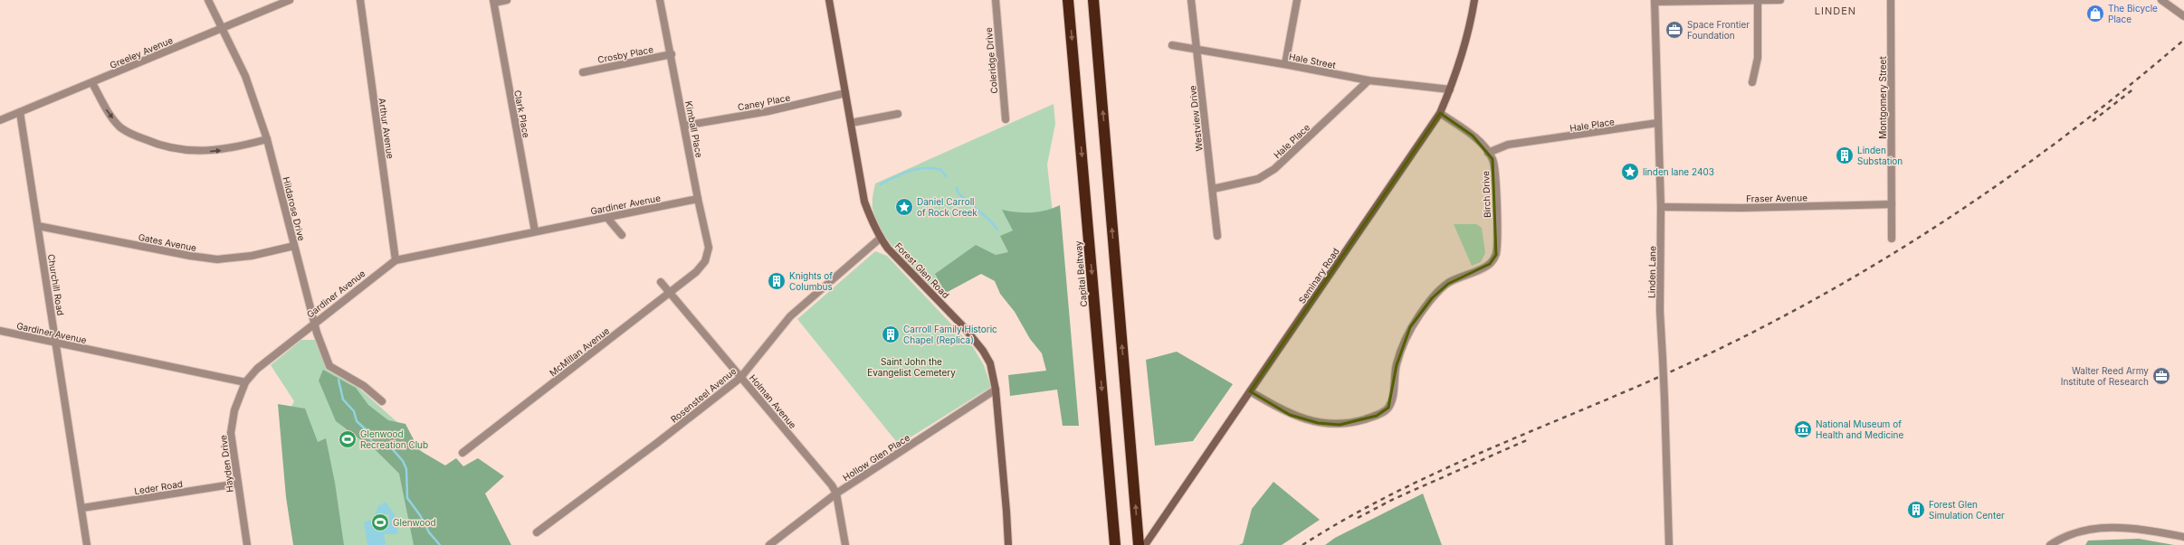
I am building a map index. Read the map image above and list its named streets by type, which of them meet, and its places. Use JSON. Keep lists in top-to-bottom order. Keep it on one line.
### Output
{"streets":{"highway":["Capital Beltway"],"main road":["Forest Glen Road","Seminary Road"],"street":["Greeley Avenue","Crosby Place","Coleridge Drive","Hale Street","Montgomery Street","Caney Place","Clark Place","Westview Drive","Hale Place","Arthur Avenue","Kimball Place","Birch Drive","Fraser Avenue","Gardiner Avenue","Hildarose Drive","Gates Avenue","Linden Lane","Churchill Road","McMillan Avenue","Rosensteel Avenue","Holman Avenue","Hollow Glen Place","Hayden Drive","Leder Road"]},"crossings":[["Greeley Avenue","Hildarose Drive"],["Greeley Avenue","Churchill Road"],["Crosby Place","Kimball Place"],["Hale Street","Westview Drive"],["Hale Street","Hale Place"],["Hale Street","Seminary Road"],["Montgomery Street","Fraser Avenue"],["Caney Place","Kimball Place"],["Caney Place","Forest Glen Road"],["Clark Place","Gardiner Avenue"],["Westview Drive","Hale Place"],["Hale Place","Birch Drive"],["Hale Place","Linden Lane"],["Arthur Avenue","Gardiner Avenue"],["Kimball Place","Gardiner Avenue"],["Kimball Place","McMillan Avenue"],["Birch Drive","Seminary Road"],["Fraser Avenue","Linden Lane"],["Gardiner Avenue","Hildarose Drive"],["Gardiner Avenue","Churchill Road"],["Gardiner Avenue","Hayden Drive"],["Hildarose Drive","Gates Avenue"],["Gates Avenue","Churchill Road"],["Forest Glen Road","Rosensteel Avenue"],["Forest Glen Road","Hollow Glen Place"],["Churchill Road","Leder Road"],["McMillan Avenue","Holman Avenue"],["Rosensteel Avenue","Holman Avenue"],["Holman Avenue","Hollow Glen Place"],["Hayden Drive","Leder Road"]],"districts":["LINDEN"],"parks":["Saint John the Evangelist Cemetery"],"places":{"shop":["The Bicycle Place"],"office":["Space Frontier Foundation","Walter Reed Army Institute of Research"],"building":["Linden Substation","Knights of Columbus","Carroll Family Historic Chapel (Replica)","Forest Glen Simulation Center"],"place":["linden lane 2403","Daniel Carroll of Rock Creek"],"museum":["National Museum of Health and Medicine"],"sports":["Glenwood Recreation Club","Glenwood"]}}
